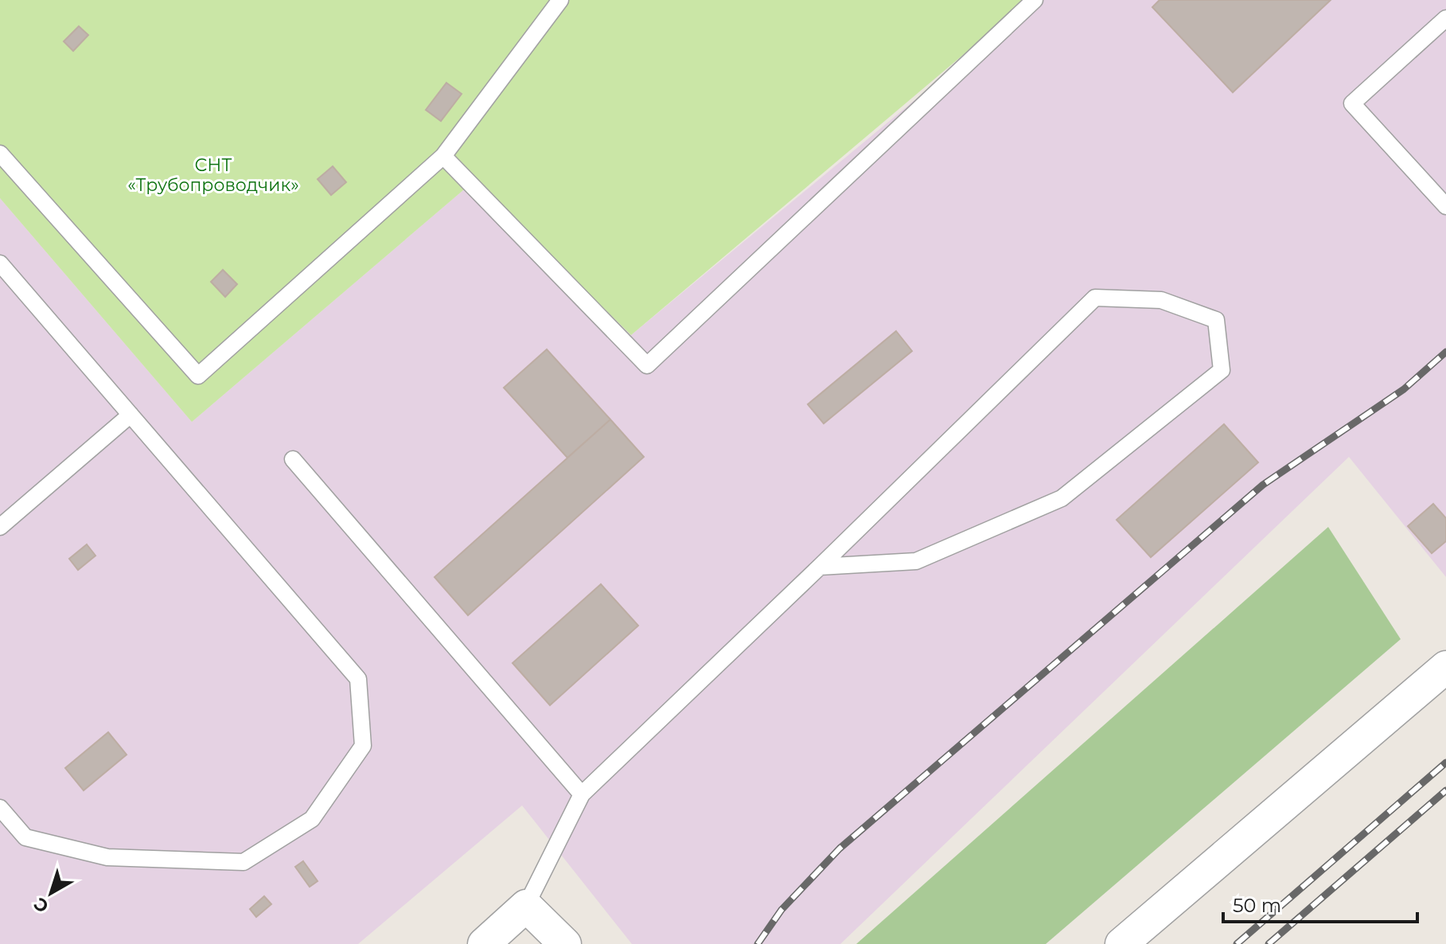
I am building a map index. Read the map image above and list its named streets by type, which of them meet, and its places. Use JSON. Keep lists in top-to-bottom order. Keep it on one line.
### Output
{"parks":["СНТ «Трубопроводчик»"],"scale_bar":"50 m","north":"bottom left"}
